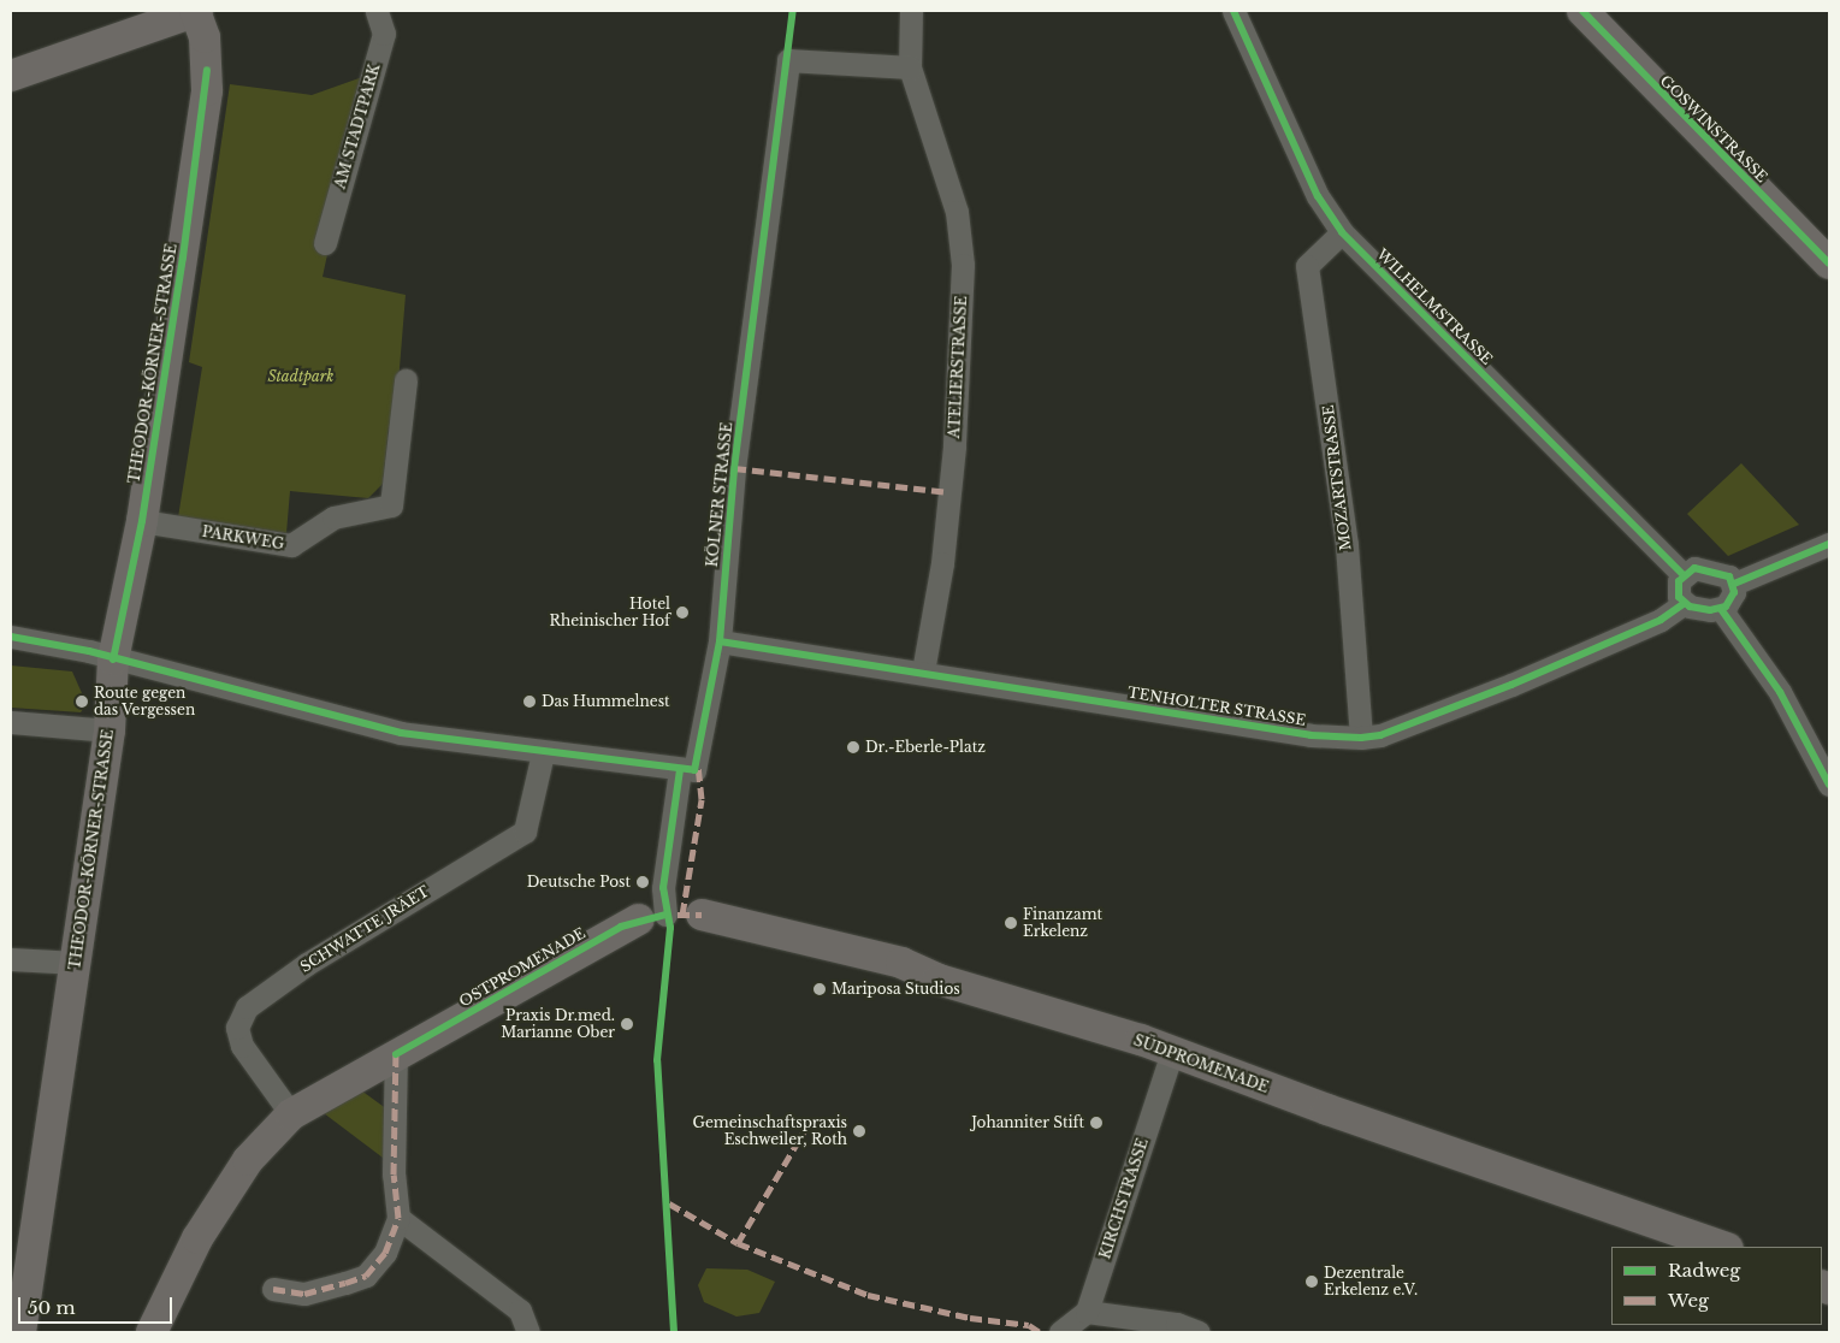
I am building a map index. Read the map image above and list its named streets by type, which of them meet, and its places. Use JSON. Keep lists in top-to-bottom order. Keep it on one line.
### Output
{"streets":{"street":["AM STADTPARK","GOSWINSTRASSE","WILHELMSTRASSE","THEODOR-KÖRNER-STRASSE","ATELIERSTRASSE","MOZARTSTRASSE","KÖLNER STRASSE","PARKWEG","TENHOLTER STRASSE","SCHWATTE JRÄET","OSTPROMENADE","SÜDPROMENADE","KIRCHSTRASSE"]},"crossings":[["WILHELMSTRASSE","MOZARTSTRASSE"],["WILHELMSTRASSE","TENHOLTER STRASSE"],["THEODOR-KÖRNER-STRASSE","PARKWEG"],["ATELIERSTRASSE","KÖLNER STRASSE"],["ATELIERSTRASSE","TENHOLTER STRASSE"],["MOZARTSTRASSE","TENHOLTER STRASSE"],["KÖLNER STRASSE","TENHOLTER STRASSE"],["SCHWATTE JRÄET","OSTPROMENADE"],["OSTPROMENADE","SÜDPROMENADE"],["SÜDPROMENADE","KIRCHSTRASSE"]],"parks":["Stadtpark"],"places":["Hotel Rheinischer Hof","Route gegen das Vergessen","Das Hummelnest","Dr.-Eberle-Platz","Deutsche Post","Finanzamt Erkelenz","Mariposa Studios","Praxis Dr.med. Marianne Ober","Johanniter Stift","Gemeinschaftspraxis Eschweiler, Roth","Dezentrale Erkelenz e.V."],"legend":["Radweg","Weg"],"scale_bar":"50 m"}
